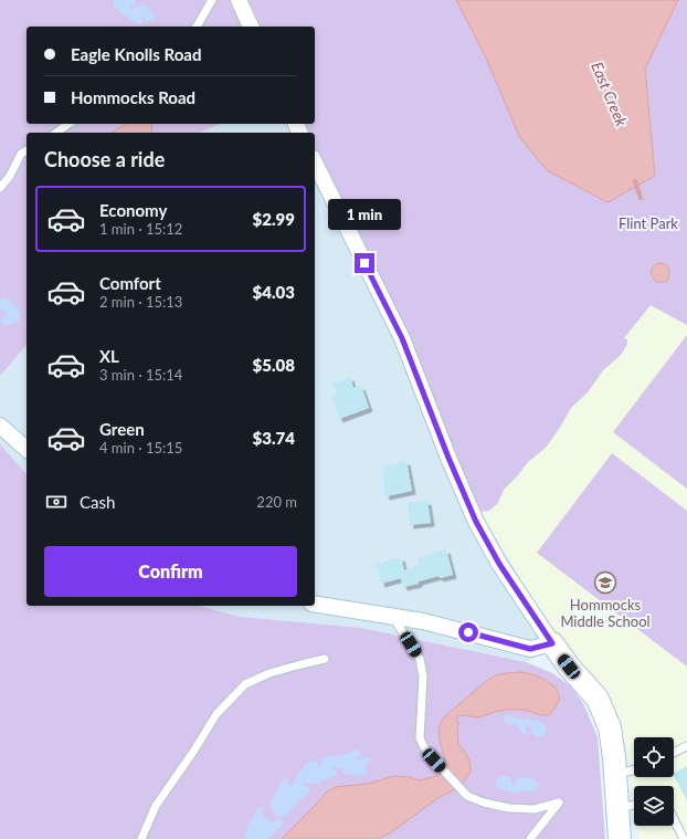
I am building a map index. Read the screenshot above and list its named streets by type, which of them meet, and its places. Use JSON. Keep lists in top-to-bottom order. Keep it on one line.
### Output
{"water":["East Creek"],"parks":["Flint Park"],"places":{"school or university":["Hommocks Middle School"]},"page":{"banner":["Eagle Knolls Road","Hommocks Road"],"heading":"Choose a ride","list":[{"name":"Economy","note":"1 min · 15:12","value":"$2.99"},{"name":"Comfort","note":"2 min · 15:13","value":"$4.03"},{"name":"XL","note":"3 min · 15:14","value":"$5.08"},{"name":"Green","note":"4 min · 15:15","value":"$3.74"}],"bubble":"1 min","pay":["Cash","220 m"],"buttons":"Confirm"}}
